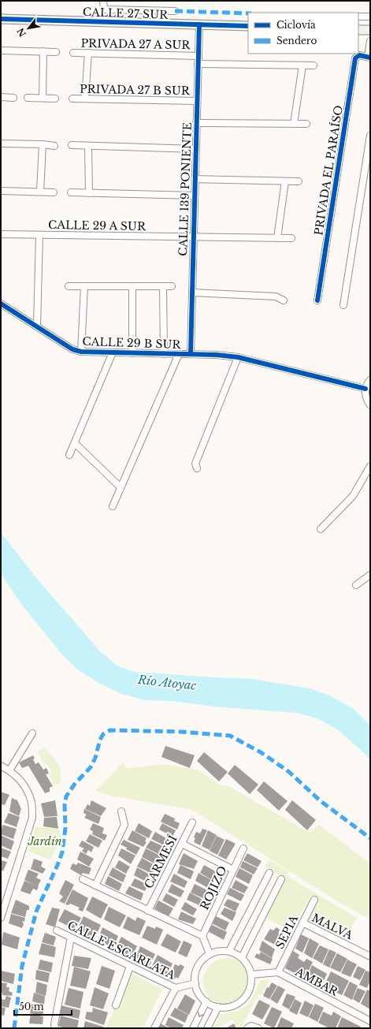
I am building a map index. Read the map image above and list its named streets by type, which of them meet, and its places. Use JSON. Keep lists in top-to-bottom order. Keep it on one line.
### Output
{"streets":{"street":["CALLE 27 SUR","PRIVADA 27 A SUR","PRIVADA 27 B SUR","PRIVADA EL PARAÍSO","CALLE 139 PONIENTE","CALLE 29 A SUR","CALLE 29 B SUR","CARMESÍ","ROJIZO","MALVA","SEPIA","CALLE ESCARLATA","AMBAR"]},"crossings":[["CALLE 27 SUR","CALLE 139 PONIENTE"],["PRIVADA 27 A SUR","CALLE 139 PONIENTE"],["PRIVADA 27 B SUR","CALLE 139 PONIENTE"],["CALLE 139 PONIENTE","CALLE 29 A SUR"],["CALLE 139 PONIENTE","CALLE 29 B SUR"],["MALVA","SEPIA"],["SEPIA","AMBAR"],["CALLE ESCARLATA","AMBAR"]],"water":["Río Atoyac"],"parks":["Jardín"],"legend":["Ciclovía","Sendero"],"scale_bar":"50 m","north":"bottom left"}
